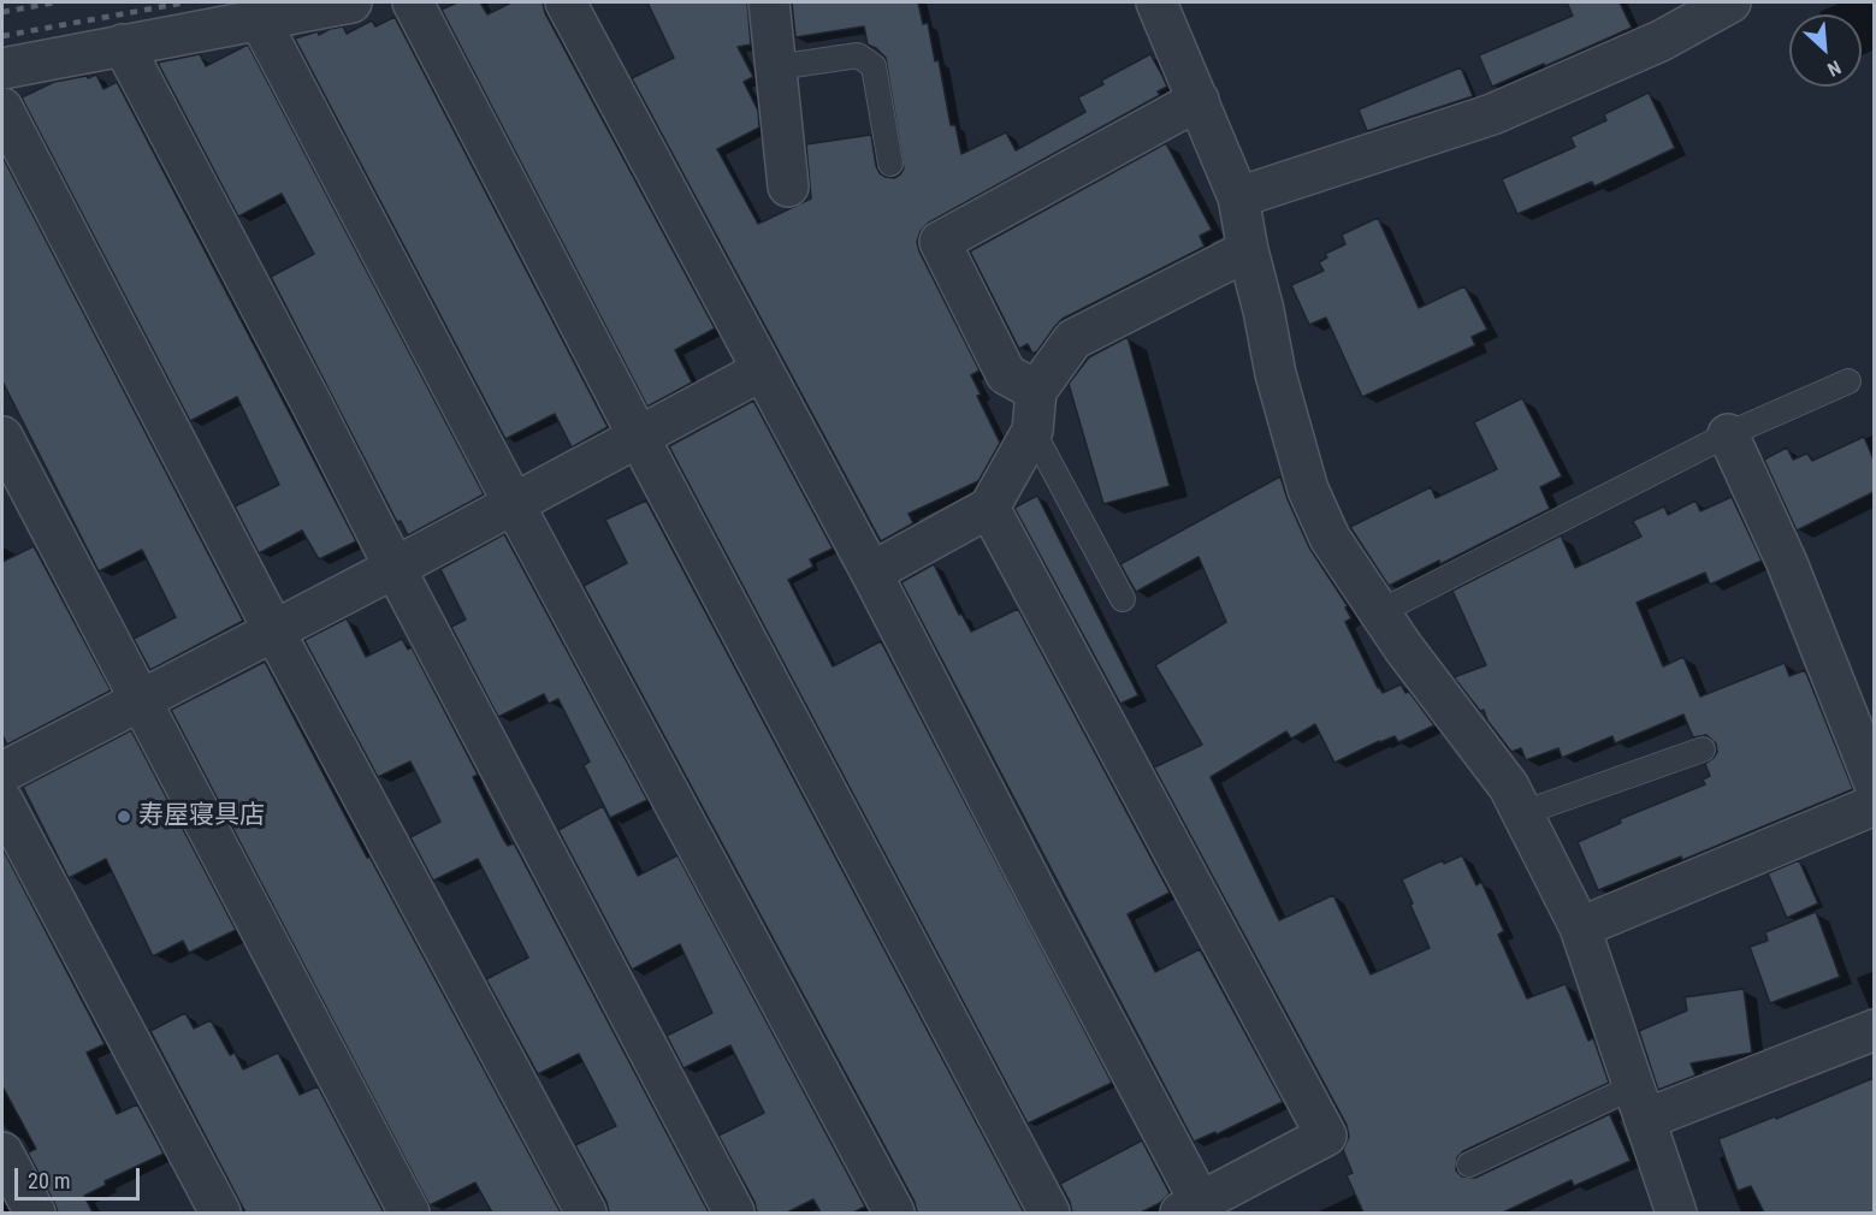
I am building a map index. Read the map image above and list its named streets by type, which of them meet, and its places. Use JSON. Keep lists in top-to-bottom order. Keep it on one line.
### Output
{"places":["寿屋寝具店"],"scale_bar":"20 m","north":"bottom right"}
